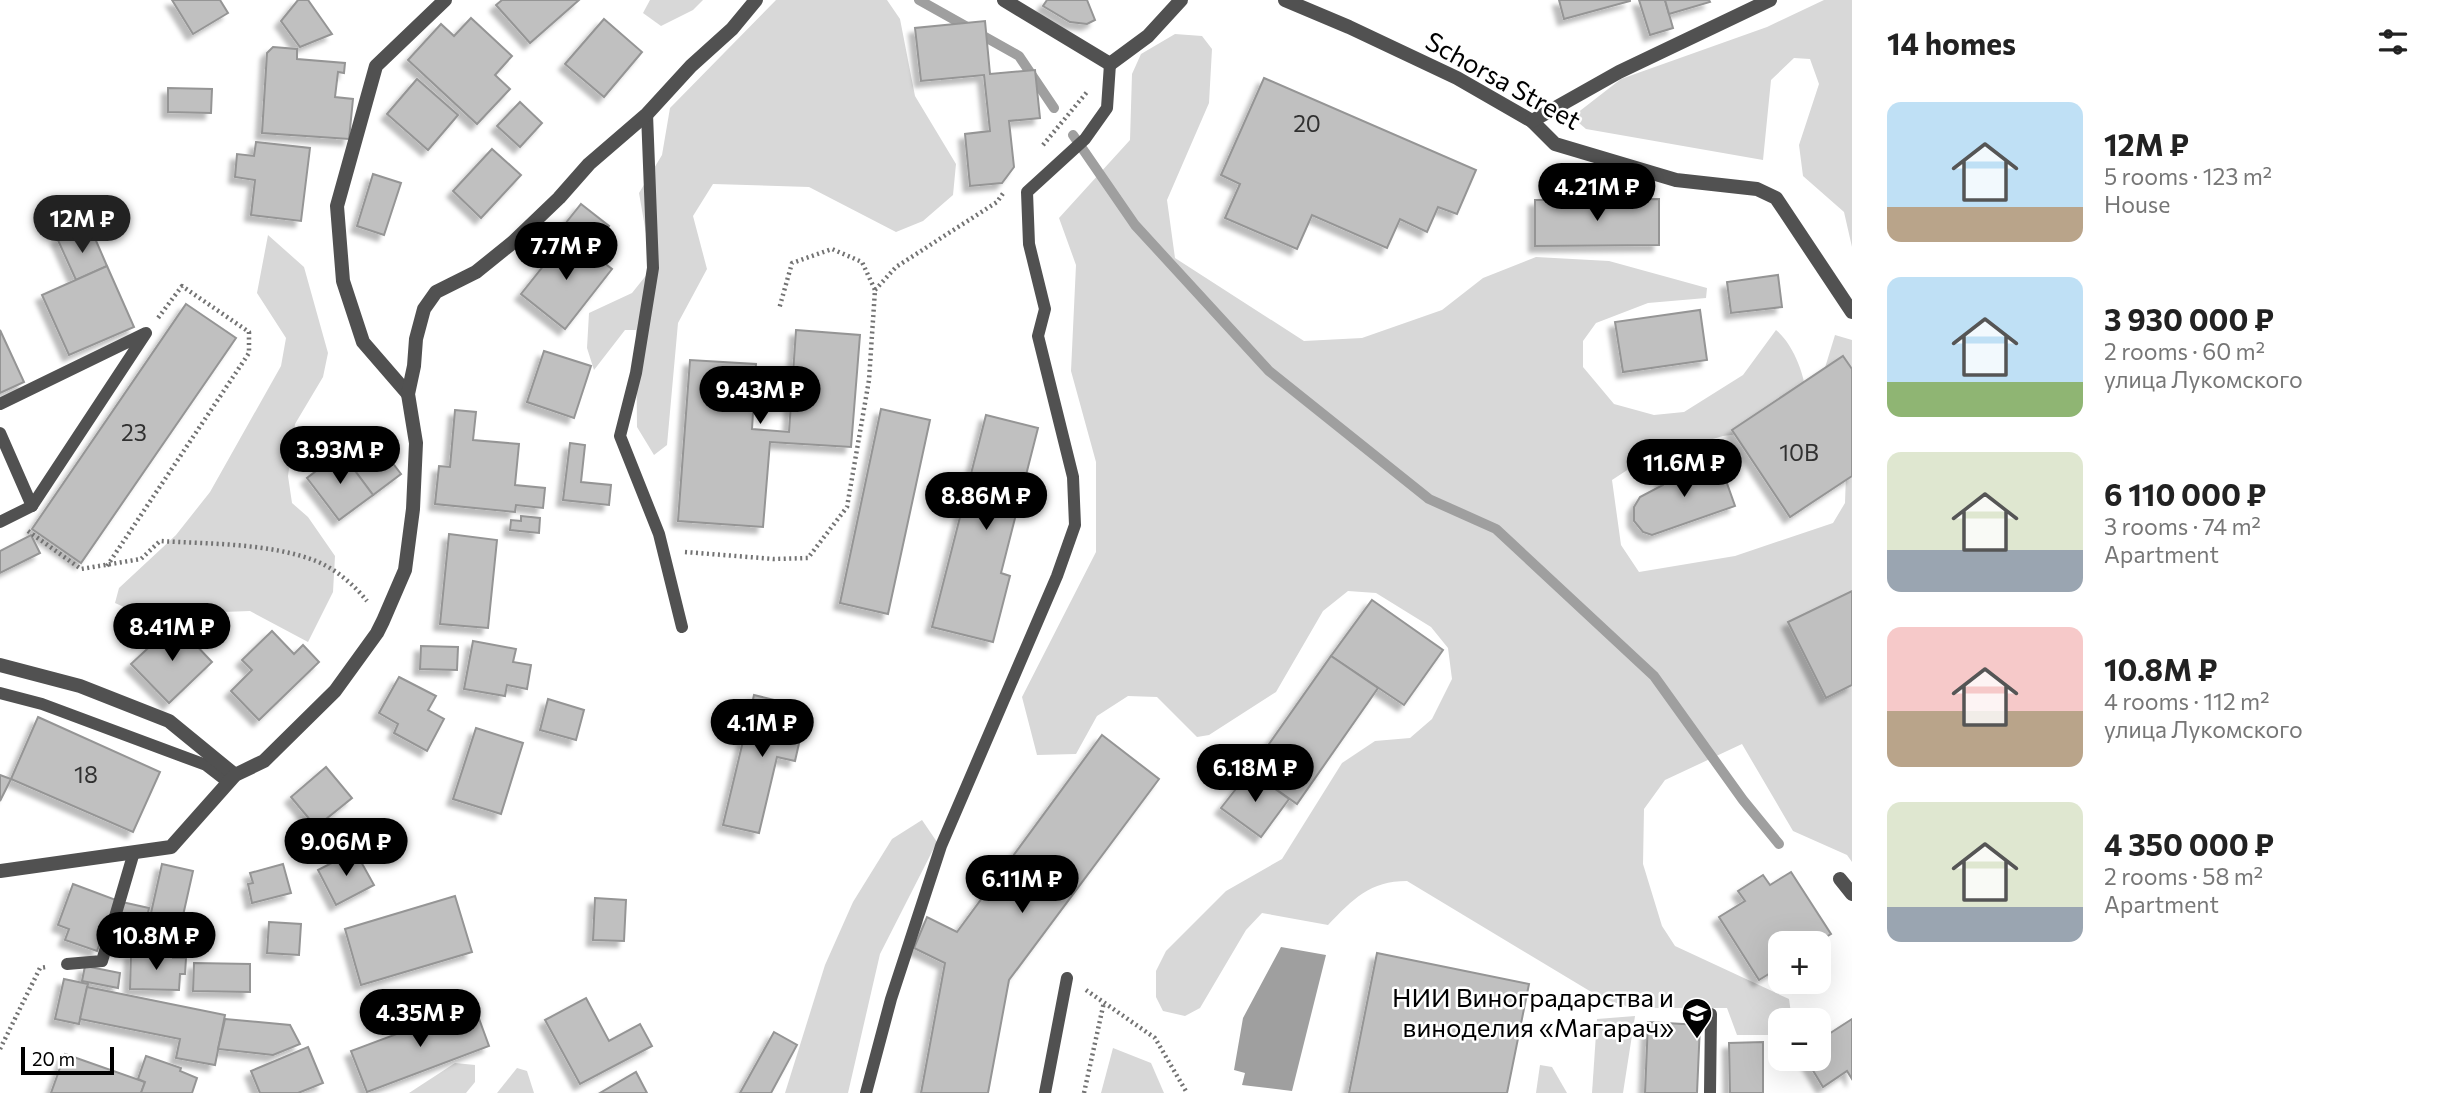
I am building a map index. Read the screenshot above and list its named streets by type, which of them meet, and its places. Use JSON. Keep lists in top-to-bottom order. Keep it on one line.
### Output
{"streets":{"street":["Schorsa Street"]},"places":{"school or university":["НИИ Виноградарства и виноделия «Магарач»"]},"house_numbers":["20","23","10В","18"],"scale_bar":"20 m","page":{"heading":"14 homes","list":[{"name":"12M ₽","note":"5 rooms · 123 m² · House"},{"name":"3 930 000 ₽","note":"2 rooms · 60 m² · улица Лукомского"},{"name":"6 110 000 ₽","note":"3 rooms · 74 m² · Apartment"},{"name":"10.8M ₽","note":"4 rooms · 112 m² · улица Лукомского"},{"name":"4 350 000 ₽","note":"2 rooms · 58 m² · Apartment"}],"price":["4.21M ₽","12M ₽","7.7M ₽","9.43M ₽","3.93M ₽","11.6M ₽","8.86M ₽","8.41M ₽","4.1M ₽","6.18M ₽","9.06M ₽","6.11M ₽","10.8M ₽","4.35M ₽"],"map_buttons":["+","−"],"scale":"20 m"}}
